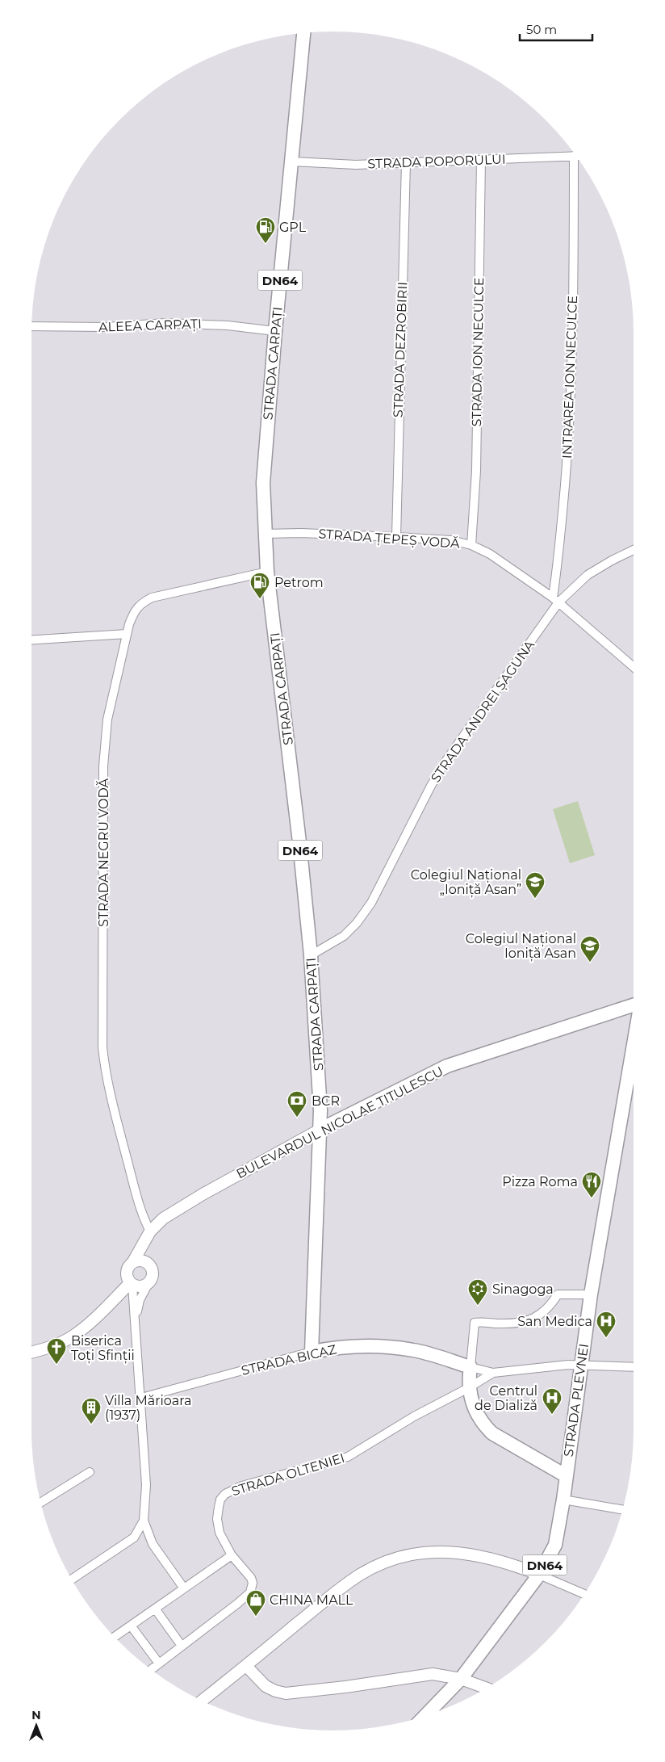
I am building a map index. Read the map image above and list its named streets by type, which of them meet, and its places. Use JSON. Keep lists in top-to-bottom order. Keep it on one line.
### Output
{"streets":{"main road":["DN64","STRADA CARPAȚI","BULEVARDUL NICOLAE TITULESCU","STRADA BICAZ","STRADA PLEVNEI"],"street":["STRADA POPORULUI","ALEEA CARPAȚI","STRADA DEZROBIRII","STRADA ION NECULCE","INTRAREA ION NECULCE","STRADA ȚEPEȘ VODĂ","STRADA ANDREI ȘAGUNA","STRADA NEGRU VODĂ","STRADA OLTENIEI"]},"crossings":[["STRADA POPORULUI","STRADA DEZROBIRII"],["STRADA POPORULUI","STRADA ION NECULCE"],["STRADA POPORULUI","STRADA CARPAȚI"],["ALEEA CARPAȚI","STRADA CARPAȚI"],["STRADA DEZROBIRII","STRADA ȚEPEȘ VODĂ"],["STRADA ION NECULCE","STRADA ȚEPEȘ VODĂ"],["STRADA CARPAȚI","STRADA ȚEPEȘ VODĂ"],["STRADA CARPAȚI","STRADA ANDREI ȘAGUNA"],["STRADA CARPAȚI","STRADA NEGRU VODĂ"],["STRADA CARPAȚI","BULEVARDUL NICOLAE TITULESCU"],["STRADA CARPAȚI","STRADA BICAZ"],["INTRAREA ION NECULCE","STRADA ȚEPEȘ VODĂ"],["INTRAREA ION NECULCE","STRADA ANDREI ȘAGUNA"],["STRADA ȚEPEȘ VODĂ","STRADA ANDREI ȘAGUNA"],["STRADA NEGRU VODĂ","BULEVARDUL NICOLAE TITULESCU"],["STRADA BICAZ","STRADA PLEVNEI"],["STRADA BICAZ","STRADA OLTENIEI"]],"places":{"fuel station":["GPL","Petrom"],"school or university":["Colegiul Național „Ioniță Asan”","Colegiul Național Ioniță Asan"],"bank":["BCR"],"restaurant":["Pizza Roma"],"synagogue":["Sinagoga"],"hospital":["San Medica","Centrul de Dializă"],"church":["Biserica Toți Sfinții"],"building":["Villa Mărioara (1937)"],"shop":["CHINA MALL"]},"scale_bar":"50 m","north":"top"}
